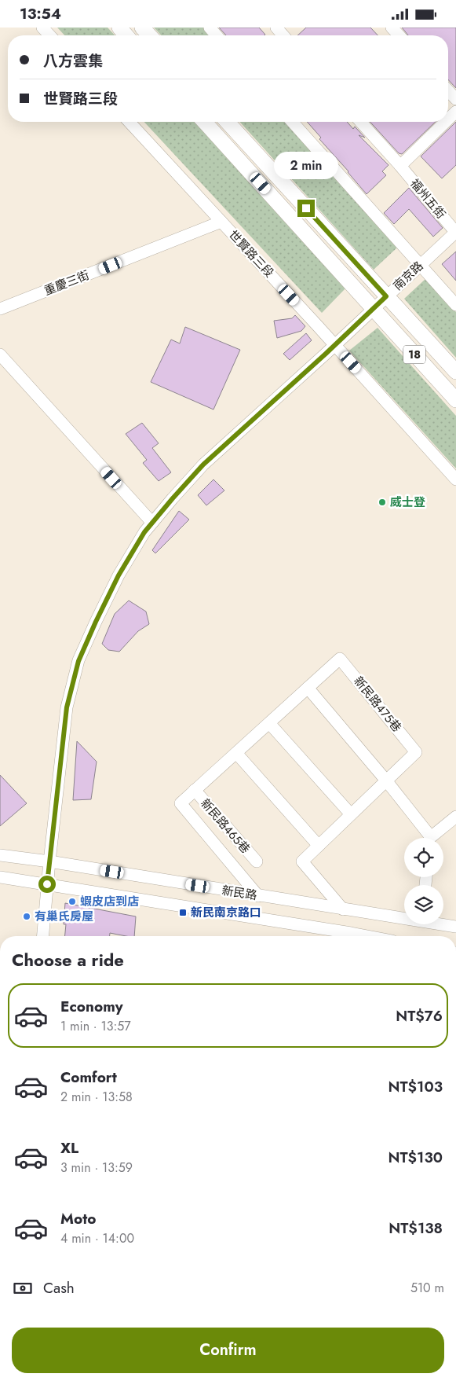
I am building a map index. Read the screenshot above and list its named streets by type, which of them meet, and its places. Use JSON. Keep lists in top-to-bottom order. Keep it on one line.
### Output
{"streets":{"main road":["18"],"street":["福州五街","世賢路三段","南京路","重慶三街","新民路475巷","新民路465巷","新民路"]},"crossings":[["福州五街","南京路"],["世賢路三段","南京路"],["世賢路三段","重慶三街"],["南京路","18"],["南京路","新民路"],["新民路475巷","新民路465巷"],["新民路475巷","新民路"]],"places":{"other":["威士登","蝦皮店到店","有巢氏房屋"],"transit":["新民南京路口"]},"page":{"status":"13:54","banner":["八方雲集","世賢路三段"],"bubble":"2 min","heading":"Choose a ride","list":[{"name":"Economy","note":"1 min · 13:57","value":"NT$76"},{"name":"Comfort","note":"2 min · 13:58","value":"NT$103"},{"name":"XL","note":"3 min · 13:59","value":"NT$130"},{"name":"Moto","note":"4 min · 14:00","value":"NT$138"}],"pay":["Cash","510 m"],"buttons":"Confirm"}}
